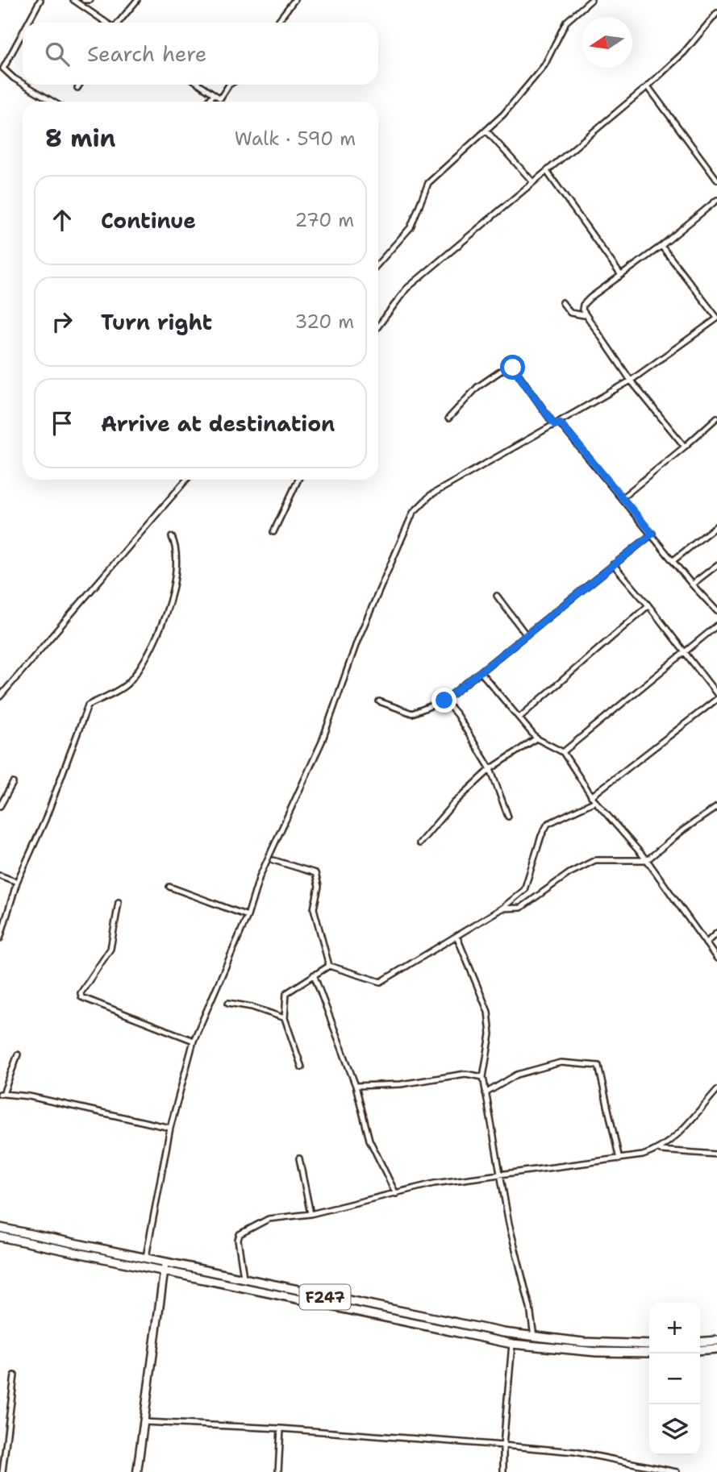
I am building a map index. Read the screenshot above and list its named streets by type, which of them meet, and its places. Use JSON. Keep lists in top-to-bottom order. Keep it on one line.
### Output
{"streets":{"main road":["F247"]},"north":"left","page":{"search":"Search here","heading":["8 min","Walk · 590 m"],"list":[["Continue","270 m"],["Turn right","320 m"],"Arrive at destination"],"map_buttons":["+","−"]}}
